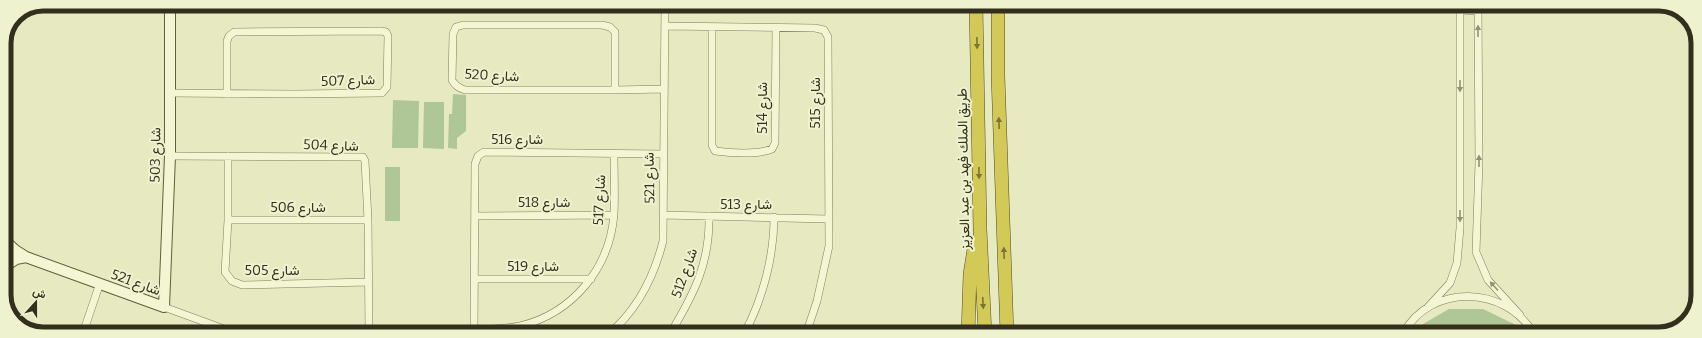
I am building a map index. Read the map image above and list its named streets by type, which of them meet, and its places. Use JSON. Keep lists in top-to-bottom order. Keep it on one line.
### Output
{"streets":{"highway":["طريق الملك فهد بن عبد العزيز"],"street":["شارع 520","شارع 507","شارع 515","شارع 514","شارع 516","شارع 504","شارع 503","شارع 521","شارع 517","شارع 518","شارع 513","شارع 506","شارع 519","شارع 505","شارع 512"]},"crossings":[["شارع 520","شارع 521"],["شارع 507","شارع 503"],["شارع 515","شارع 514"],["شارع 515","شارع 521"],["شارع 515","شارع 513"],["شارع 516","شارع 521"],["شارع 516","شارع 517"],["شارع 516","شارع 518"],["شارع 516","شارع 519"],["شارع 504","شارع 503"],["شارع 504","شارع 506"],["شارع 504","شارع 505"],["شارع 503","شارع 521"],["شارع 521","شارع 513"],["شارع 517","شارع 518"],["شارع 517","شارع 519"],["شارع 513","شارع 512"],["شارع 506","شارع 505"]],"north":"top"}
